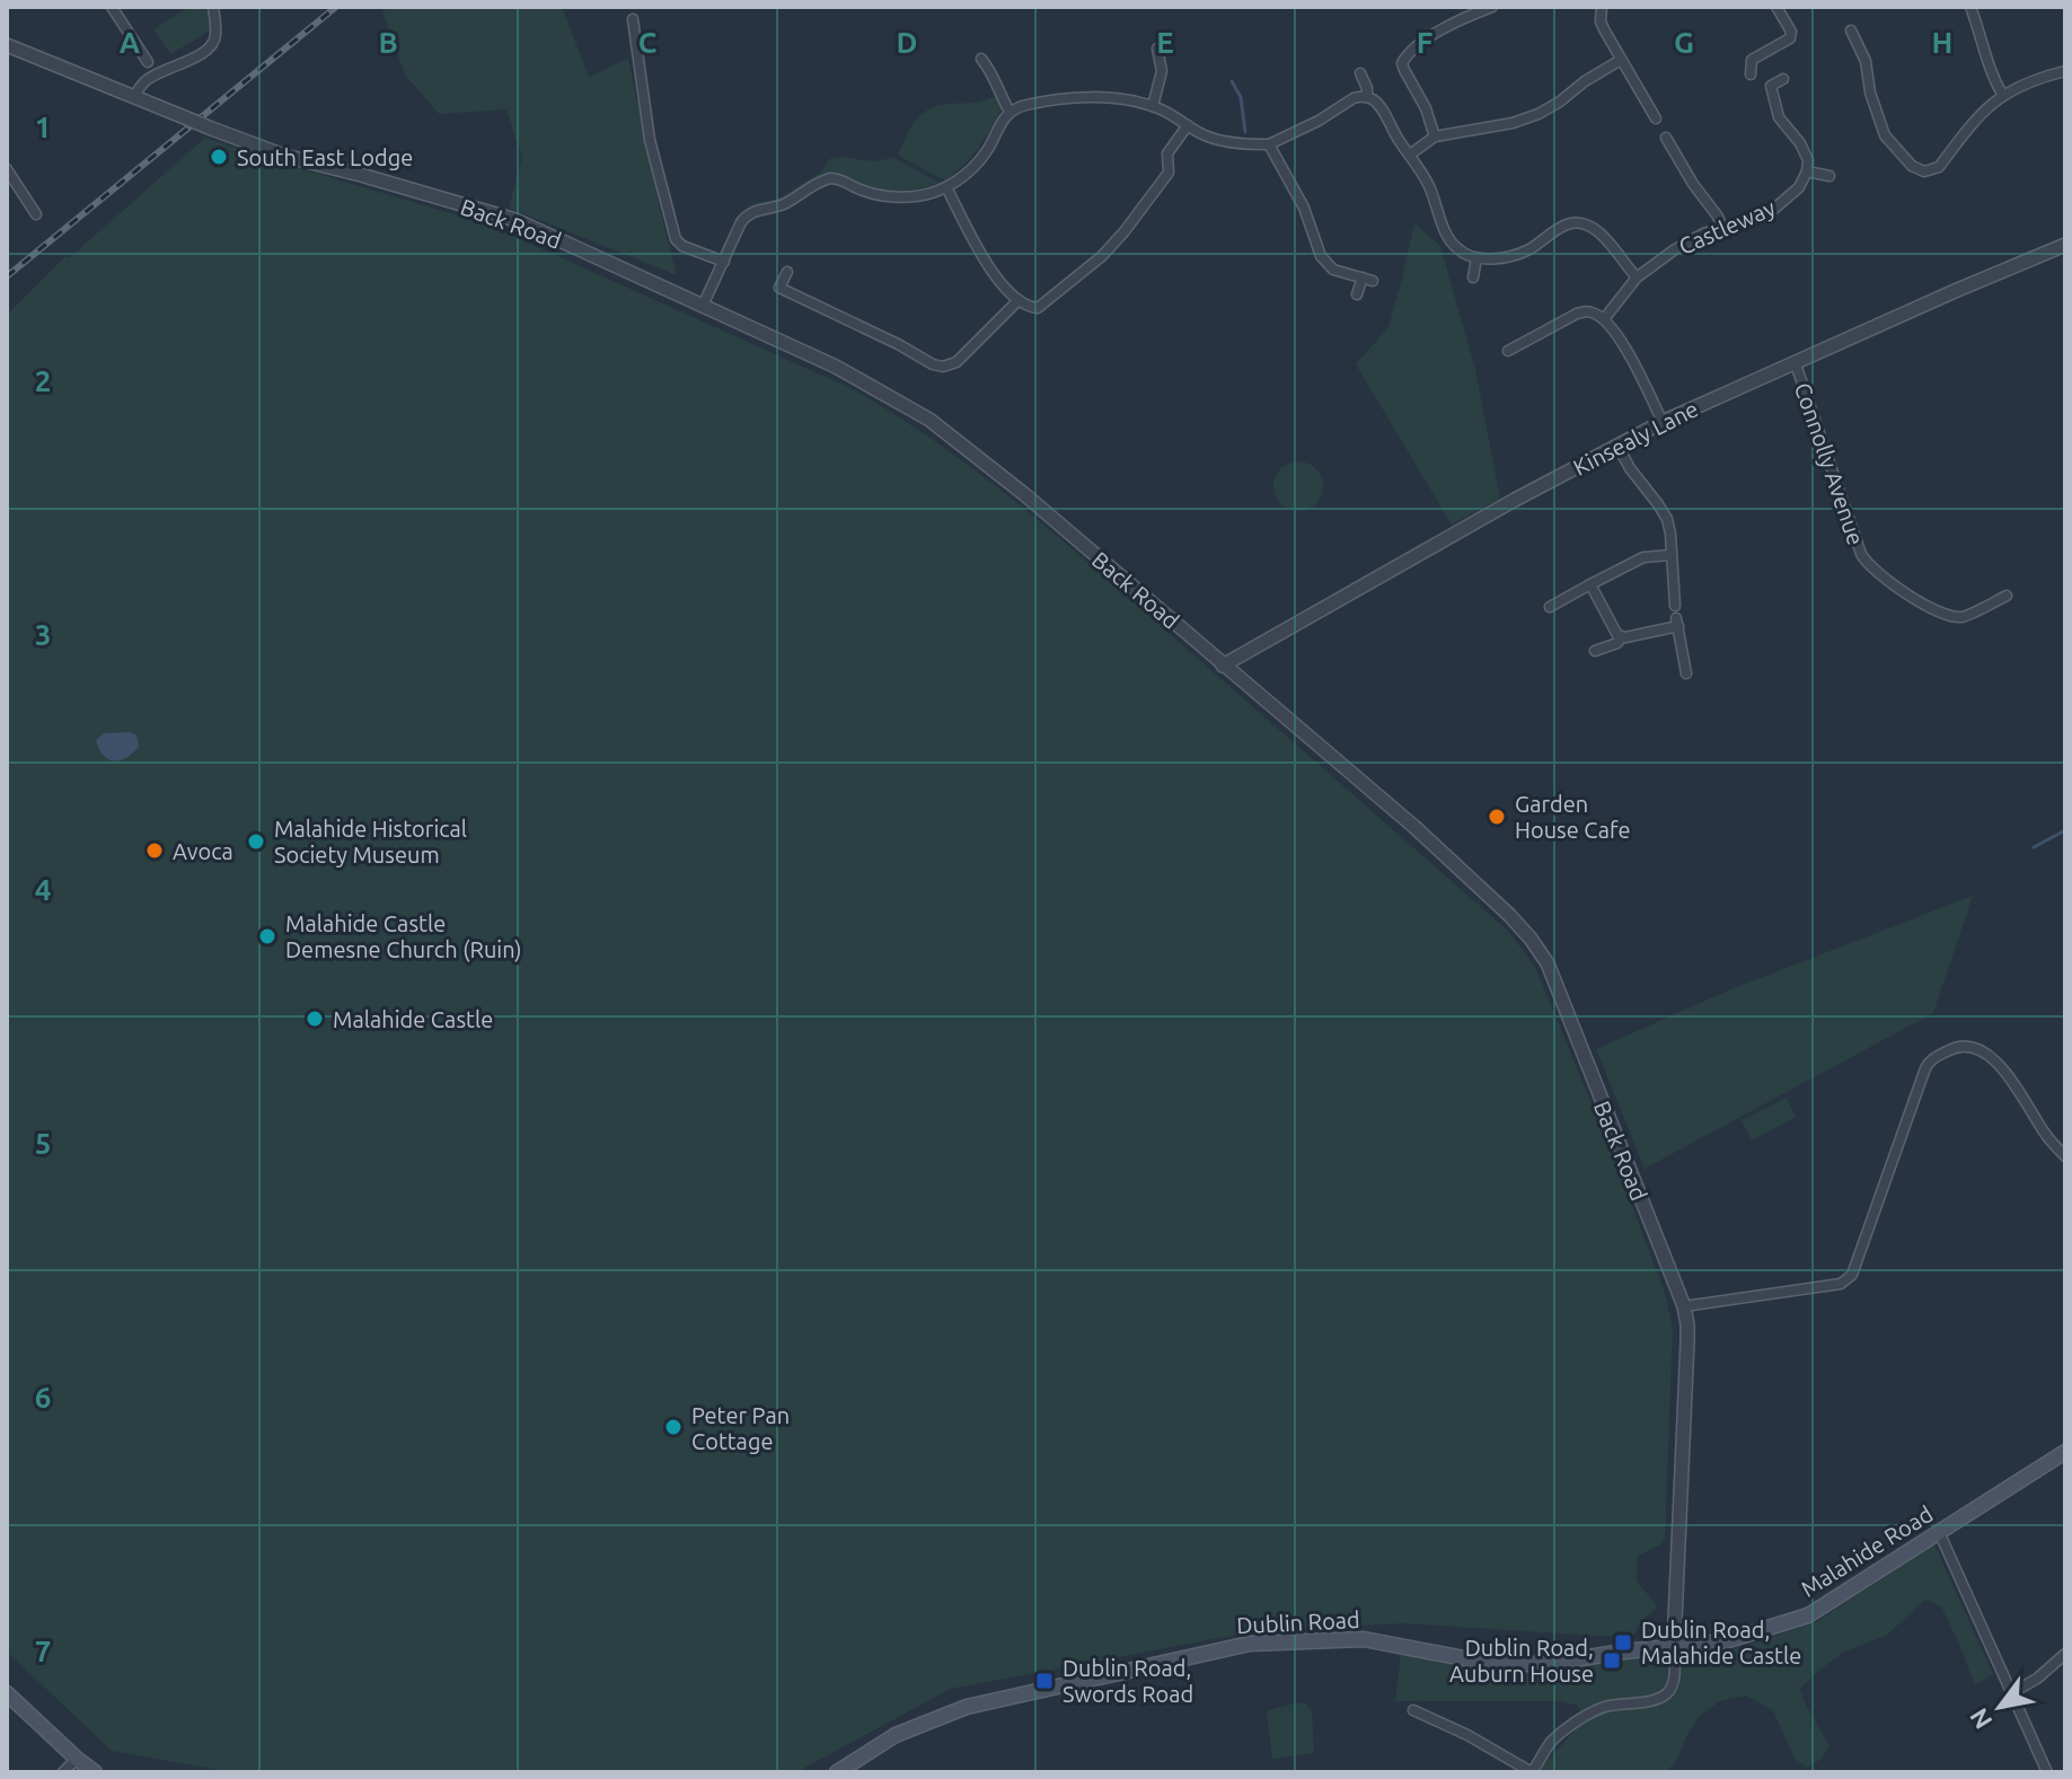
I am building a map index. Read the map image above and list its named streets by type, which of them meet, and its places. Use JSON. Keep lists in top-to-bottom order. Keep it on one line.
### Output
{"streets":{"main road":["Malahide Road","Dublin Road"],"street":["Back Road","Castleway","Kinsealy Lane","Connolly Avenue"]},"crossings":[["Back Road","Kinsealy Lane"],["Back Road","Malahide Road"],["Back Road","Dublin Road"],["Kinsealy Lane","Connolly Avenue"],["Malahide Road","Dublin Road"]],"places":{"other":["South East Lodge","Garden House Cafe","Malahide Historical Society Museum","Avoca","Malahide Castle Demesne Church (Ruin)","Malahide Castle","Peter Pan Cottage"],"transit":["Dublin Road, Malahide Castle","Dublin Road, Auburn House","Dublin Road, Swords Road"]},"north":"bottom left","grid":{"columns":["A","B","C","D","E","F","G","H"],"rows":["1","2","3","4","5","6","7"]}}
